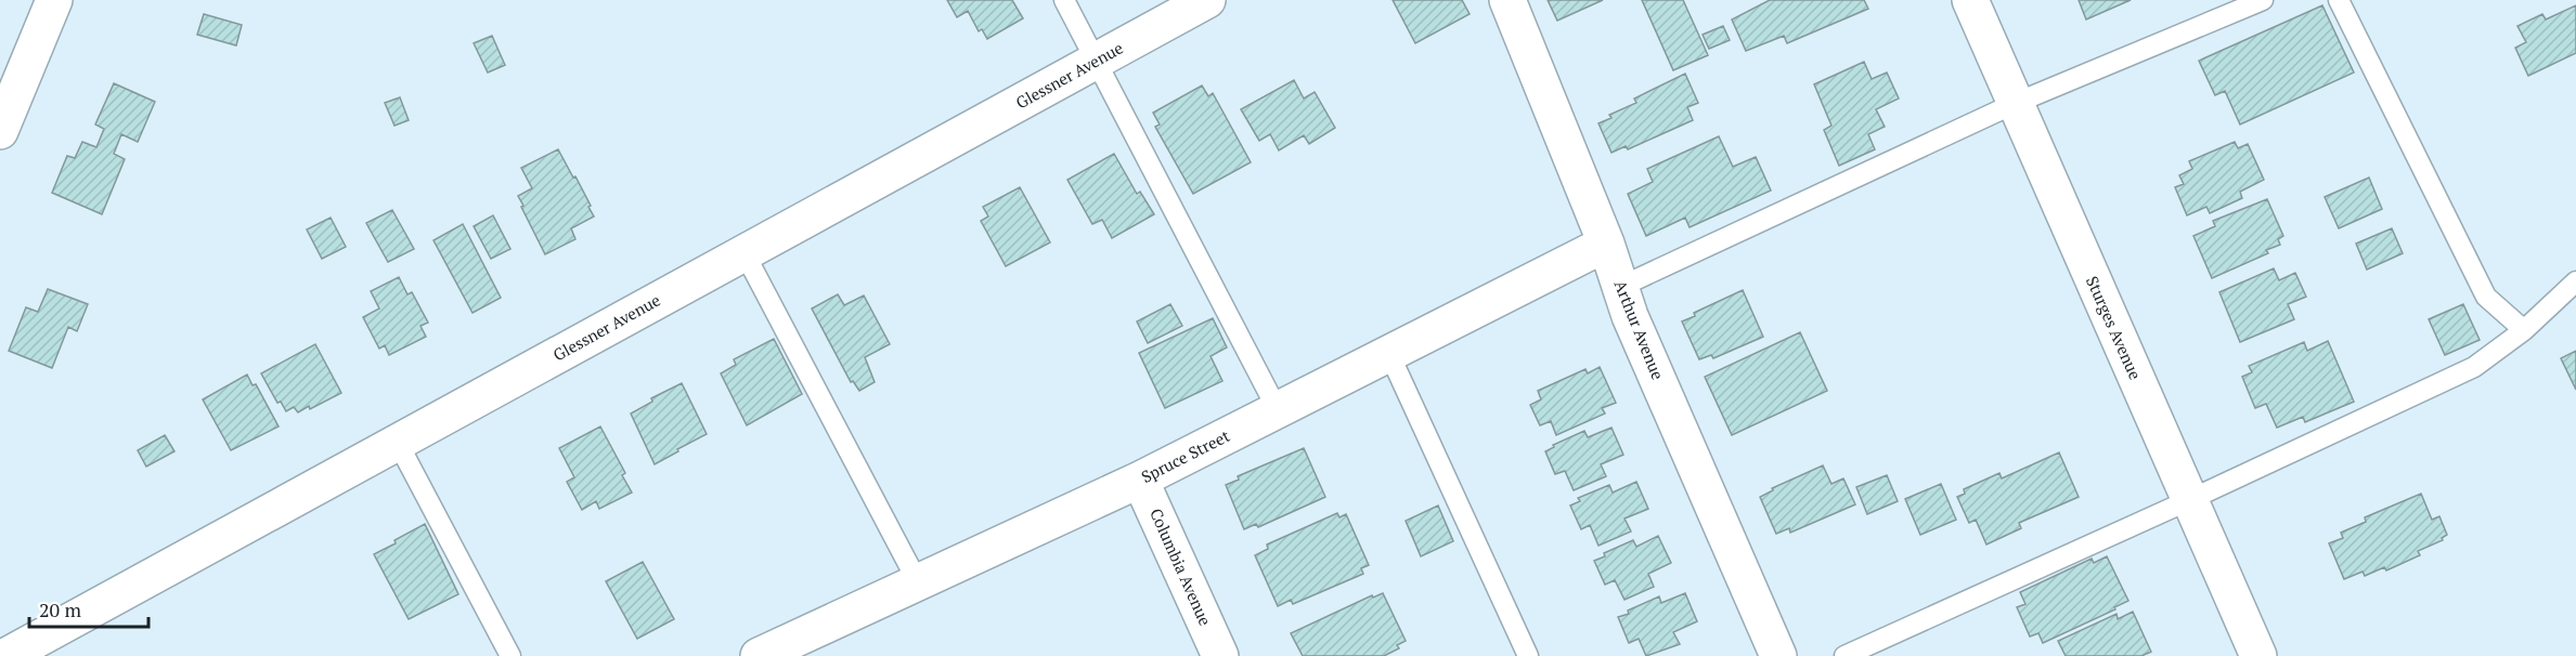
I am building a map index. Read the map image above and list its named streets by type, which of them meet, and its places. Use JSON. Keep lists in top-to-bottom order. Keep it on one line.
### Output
{"streets":{"street":["Glessner Avenue","Sturges Avenue","Arthur Avenue","Spruce Street","Columbia Avenue"]},"crossings":[["Arthur Avenue","Spruce Street"],["Spruce Street","Columbia Avenue"]],"scale_bar":"20 m"}
